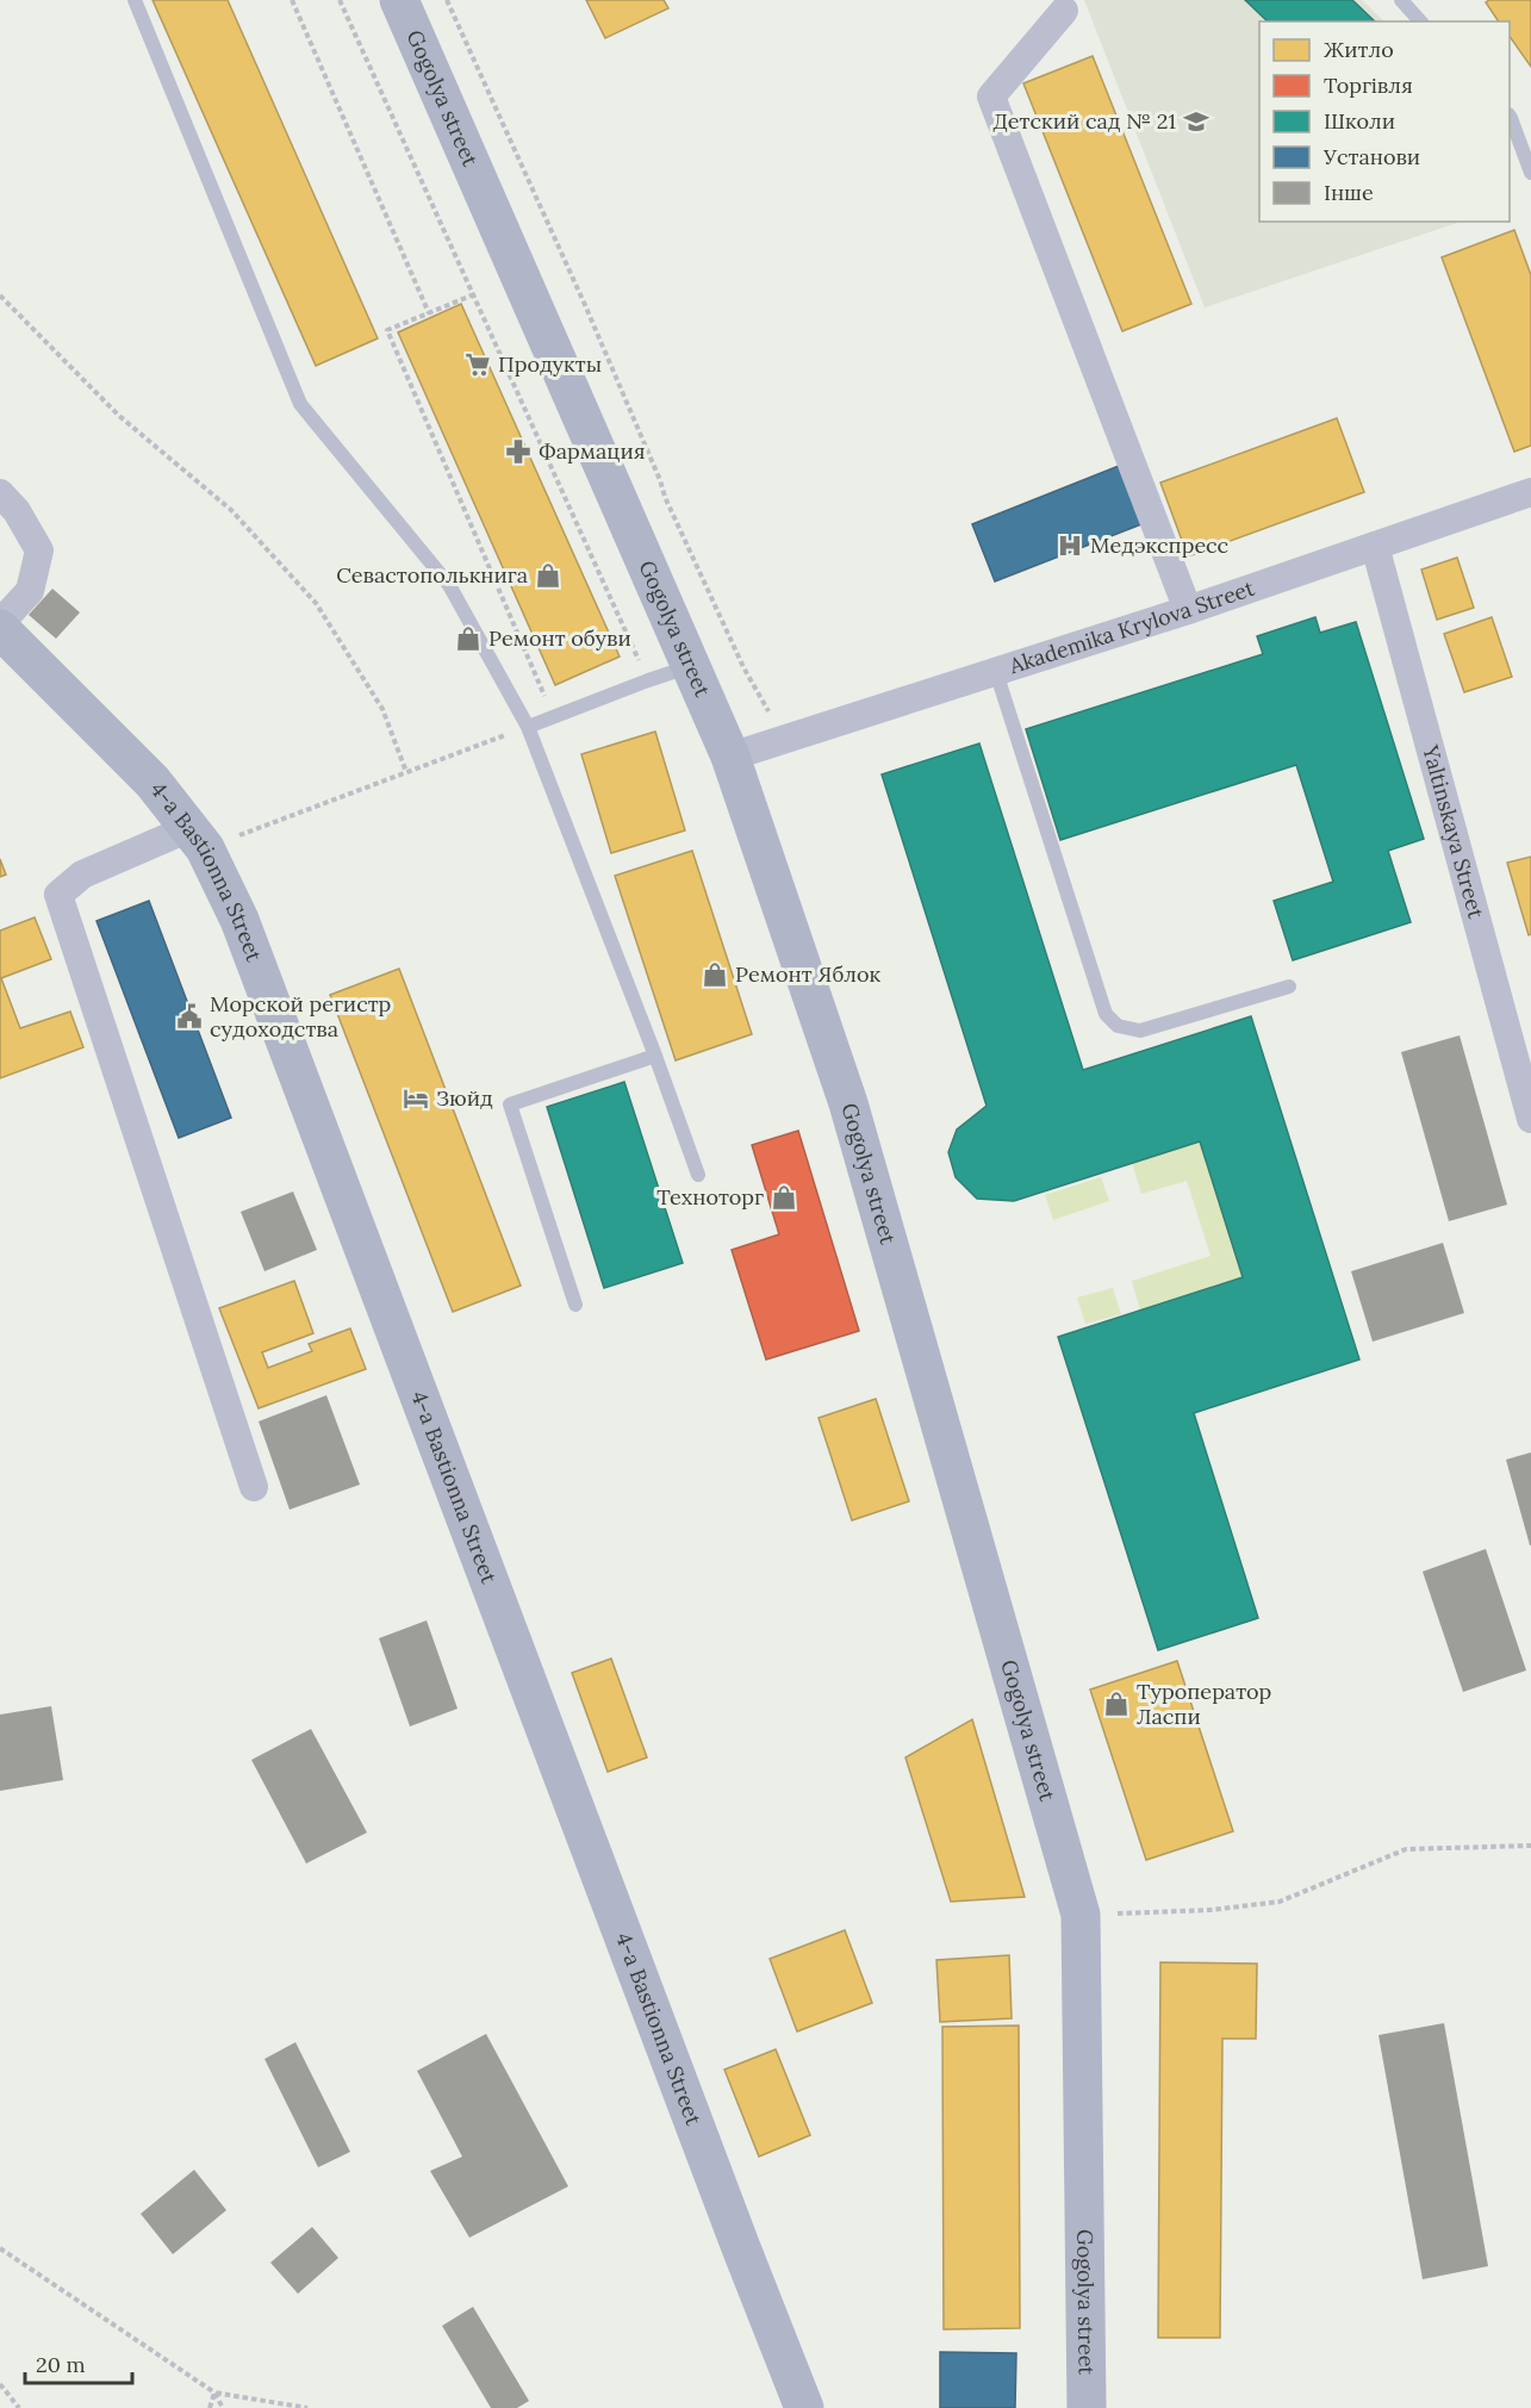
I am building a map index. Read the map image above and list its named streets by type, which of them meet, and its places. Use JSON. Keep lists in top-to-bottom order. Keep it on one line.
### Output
{"streets":{"main road":["Gogolya street","4-a Bastionna Street"],"street":["Akademika Krylova Street","Yaltinskaya Street"]},"crossings":[["Gogolya street","Akademika Krylova Street"],["Akademika Krylova Street","Yaltinskaya Street"]],"places":{"school or university":["Детский сад № 21"],"supermarket":["Продукты"],"pharmacy":["Фармация"],"hospital":["Медэкспресс"],"shop":["Севастополькнига","Ремонт обуви","Ремонт Яблок","Техноторг","Туроператор Ласпи"],"public building":["Морской регистр судоходства"],"hotel":["Зюйд"]},"legend":["Житло","Торгівля","Школи","Установи","Інше"],"scale_bar":"20 m"}
